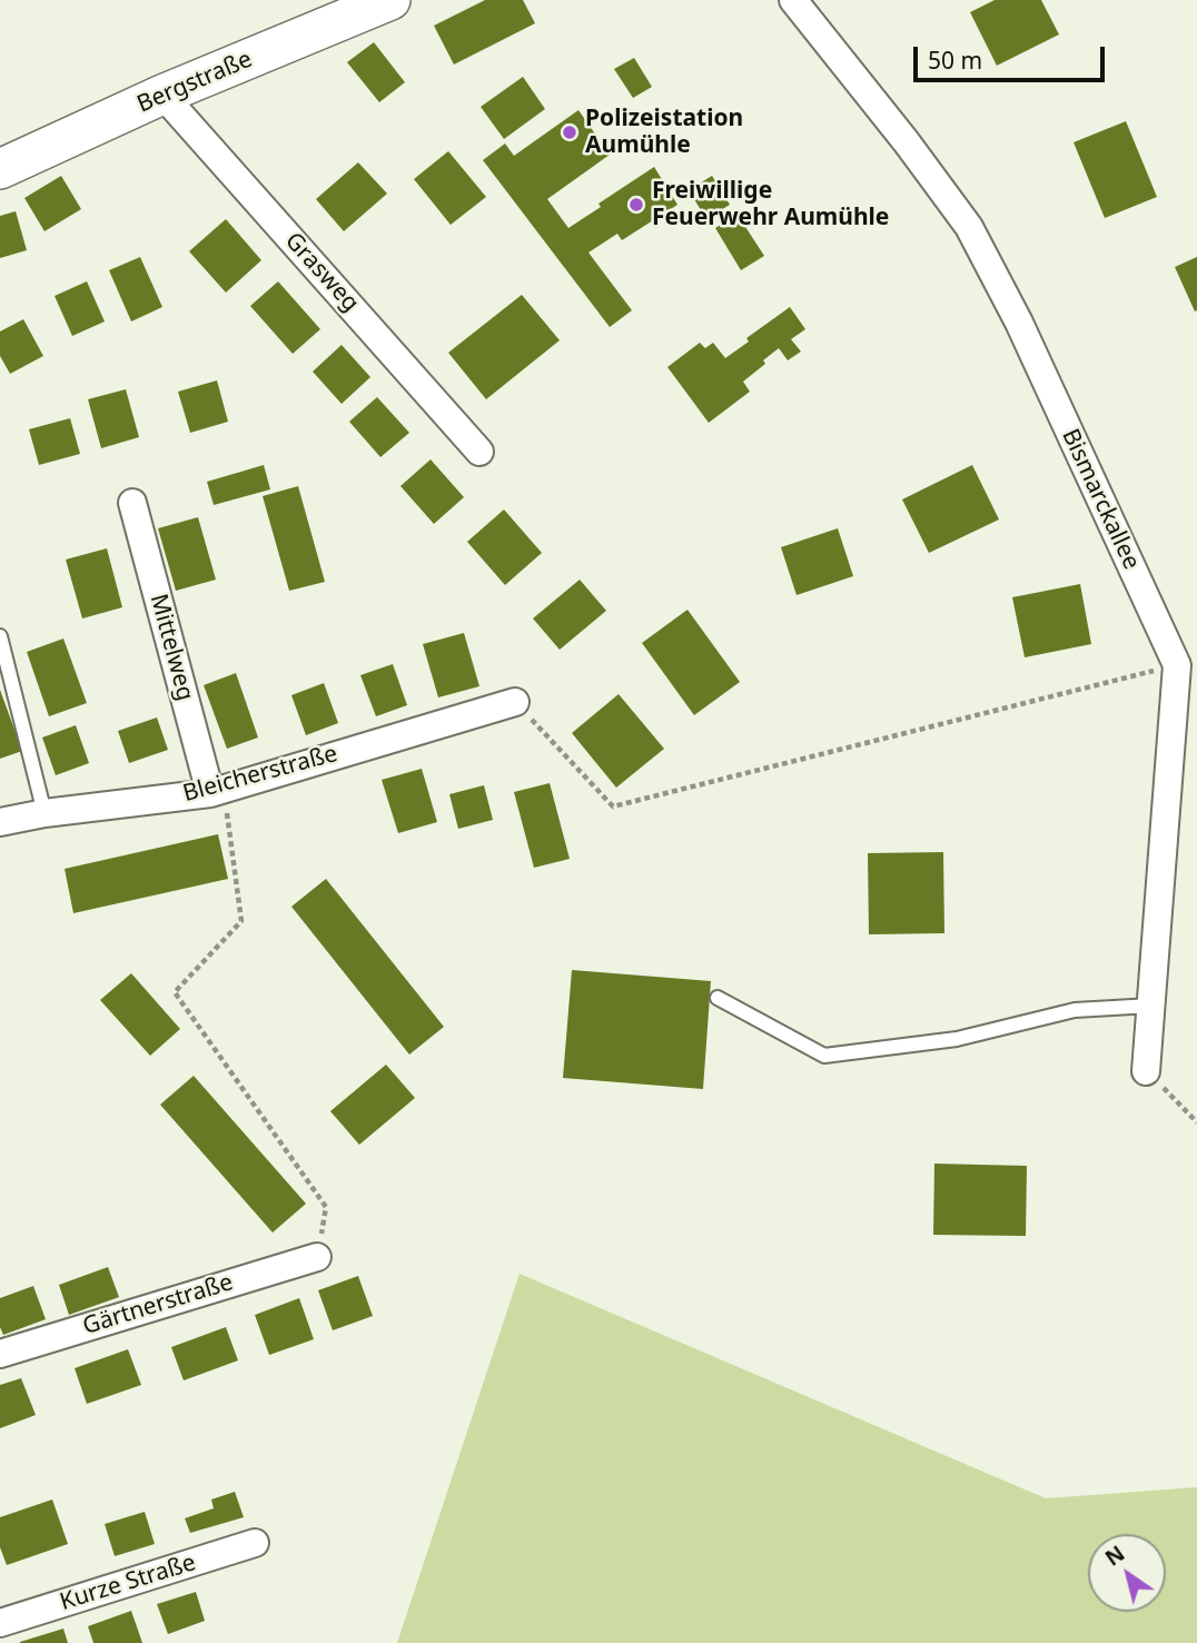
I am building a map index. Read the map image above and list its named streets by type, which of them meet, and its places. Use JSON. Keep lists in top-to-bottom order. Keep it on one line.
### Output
{"streets":{"street":["Bergstraße","Grasweg","Bismarckallee","Mittelweg","Bleicherstraße","Gärtnerstraße","Kurze Straße"]},"crossings":[["Bergstraße","Grasweg"],["Mittelweg","Bleicherstraße"]],"places":["Polizeistation Aumühle","Freiwillige Feuerwehr Aumühle"],"scale_bar":"50 m","north":"top left"}
